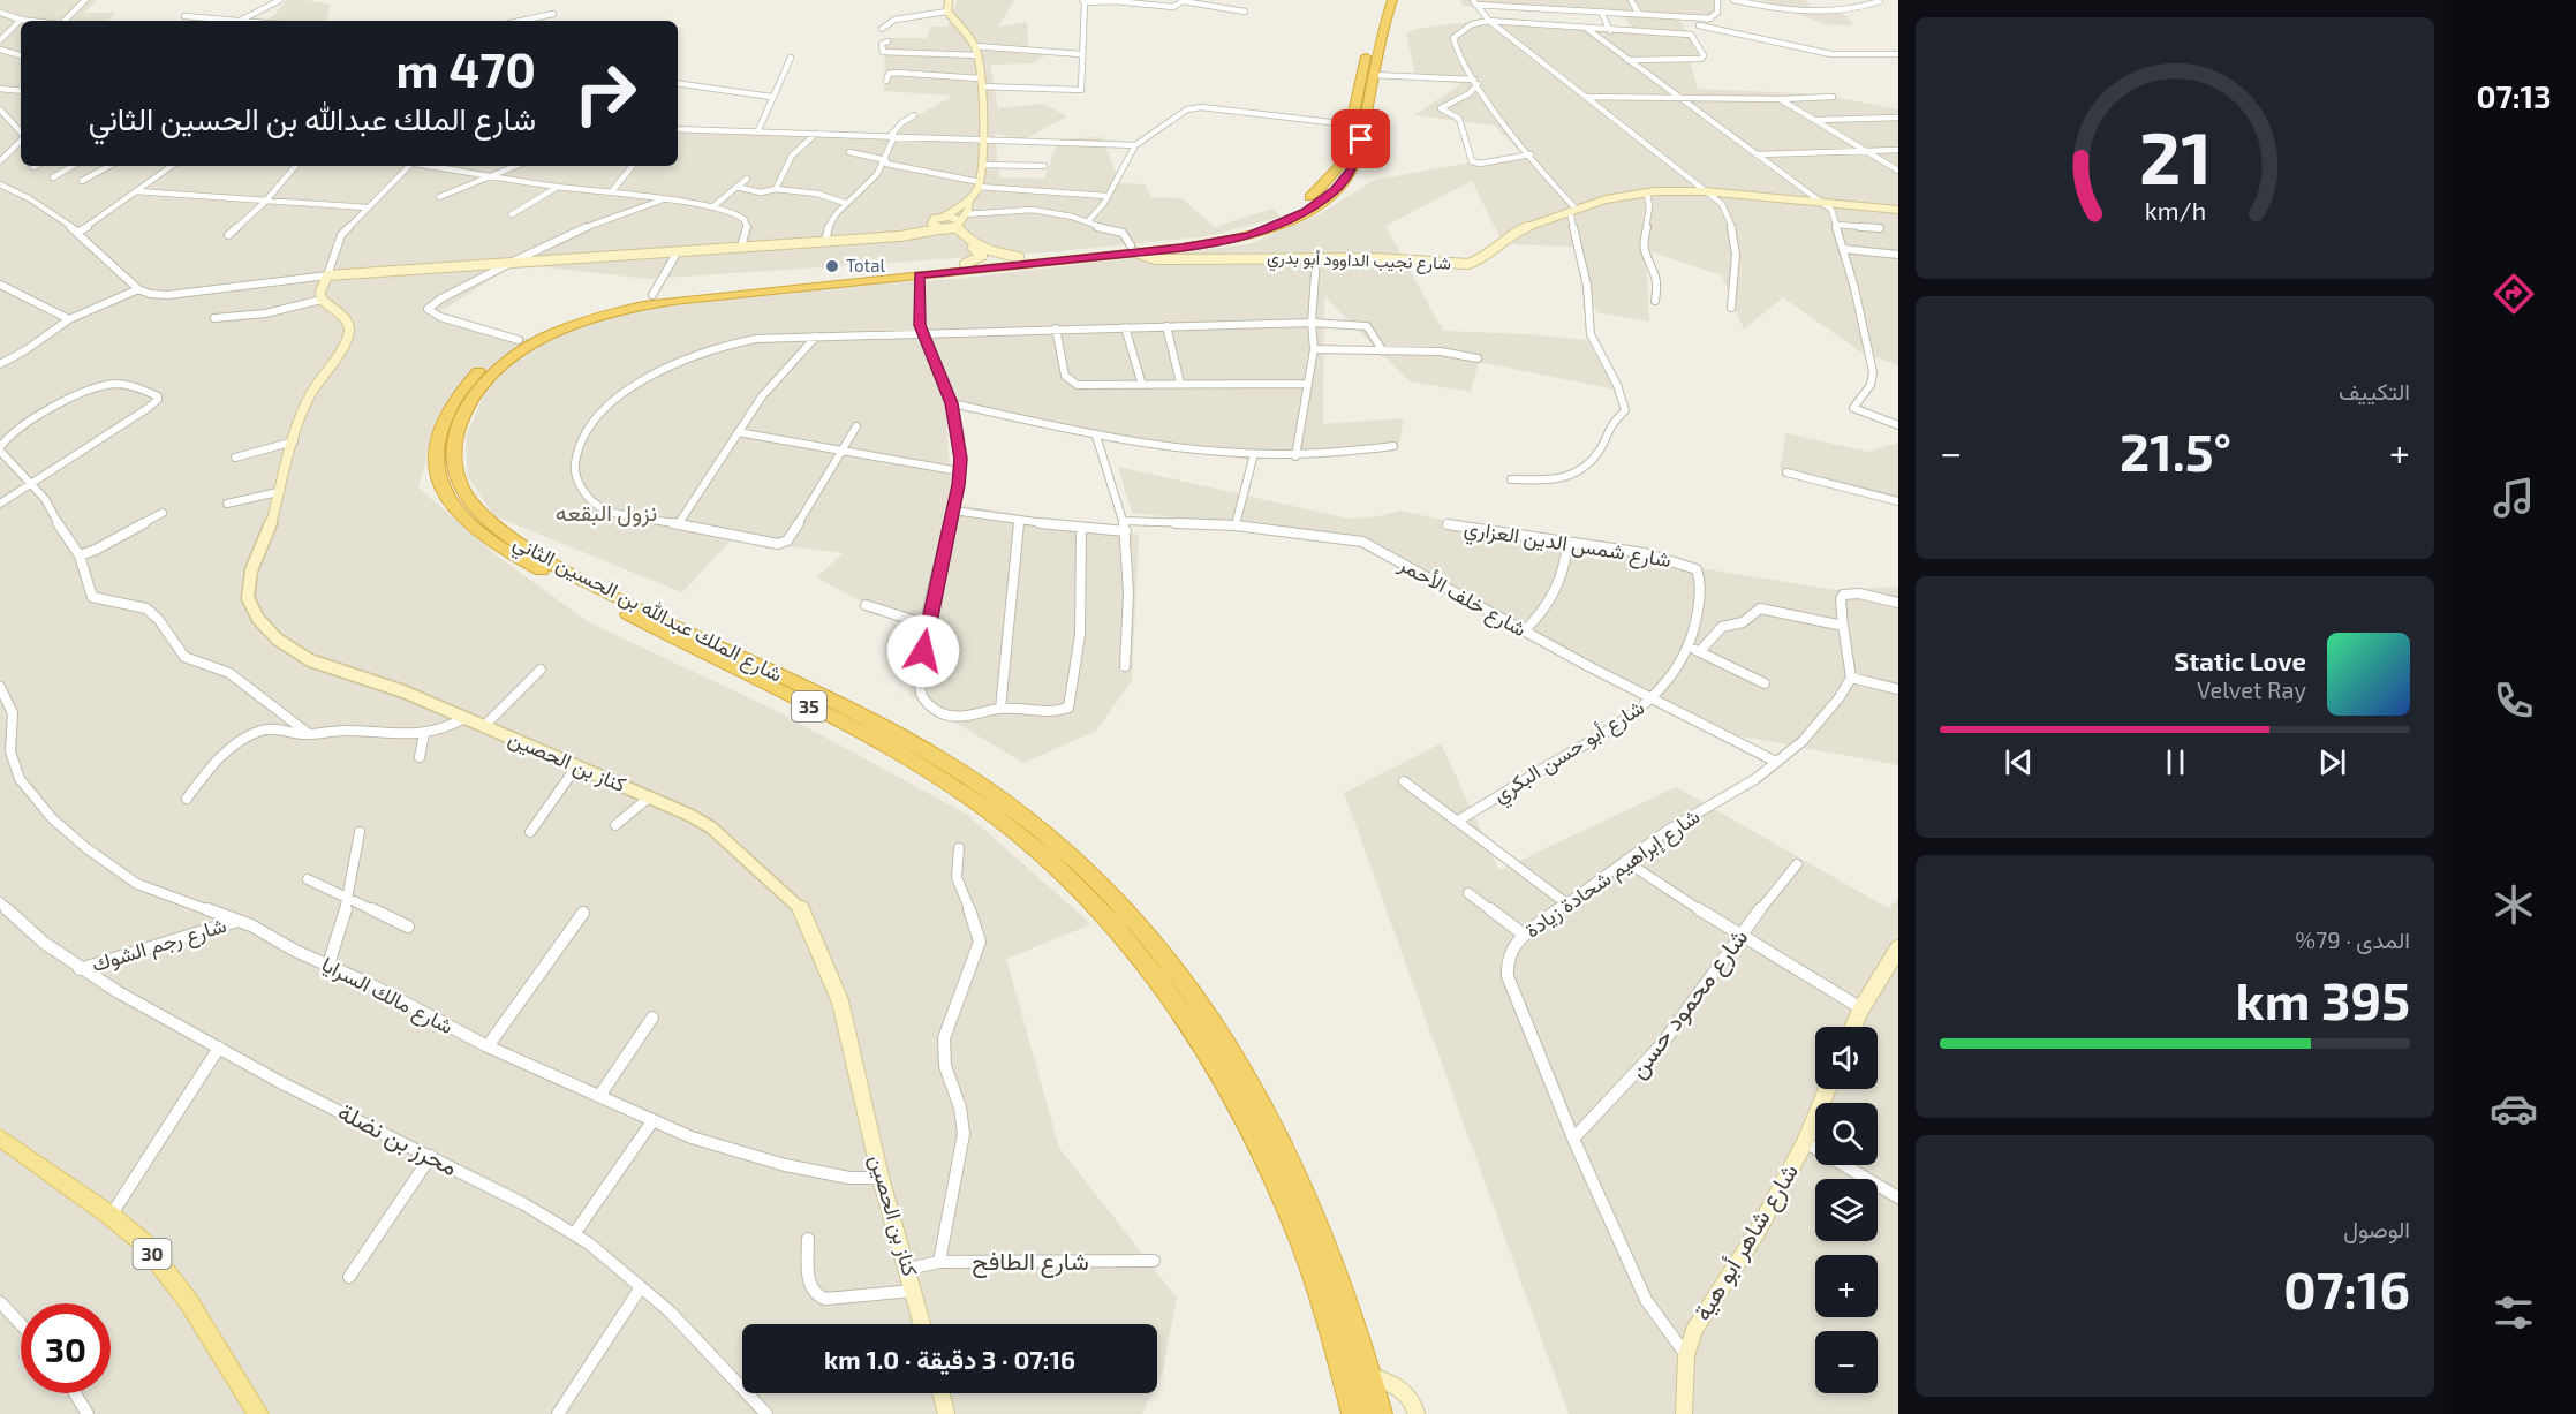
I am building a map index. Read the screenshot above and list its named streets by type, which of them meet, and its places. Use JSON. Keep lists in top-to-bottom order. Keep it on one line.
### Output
{"streets":{"highway":["شارع الملك عبدالله بن الحسين الثاني","35"],"main road":["30"],"street":["شارع نجيب الداوود أبو بدري","شارع شمس الدين العزاري","شارع خلف الأحمر","شارع أبو حسن البكري","كناز بن الحصين","شارع إبراهيم شحادة زيادة","شارع رجم الشوك","شارع مالك السرايا","شارع محمود حسن","محرز بن نضلة","شارع شاهر أبو هية","شارع الطافح"]},"crossings":[["شارع نجيب الداوود أبو بدري","شارع الملك عبدالله بن الحسين الثاني"],["شارع شمس الدين العزاري","شارع أبو حسن البكري"],["شارع خلف الأحمر","شارع أبو حسن البكري"],["شارع خلف الأحمر","شارع إبراهيم شحادة زيادة"],["كناز بن الحصين","شارع مالك السرايا"],["كناز بن الحصين","شارع الطافح"],["شارع إبراهيم شحادة زيادة","شارع محمود حسن"],["شارع إبراهيم شحادة زيادة","شارع شاهر أبو هية"],["شارع رجم الشوك","شارع مالك السرايا"],["شارع رجم الشوك","محرز بن نضلة"]],"districts":["نزول البقعه"],"places":["Total"],"page":{"tabs":"07:13","turn":["470 m","شارع الملك عبدالله بن الحسين الثاني"],"tile":["التكييف",["المدى · 79%","395 km"],["الوصول","07:16"]],"heat":["−","21.5°","+"],"song":["Static Love","Velvet Ray"],"map_buttons":["+","−"],"limit":"30","trip":"07:16 · 3 دقيقة · 1.0 km","gauge":["21","km/h"]}}
